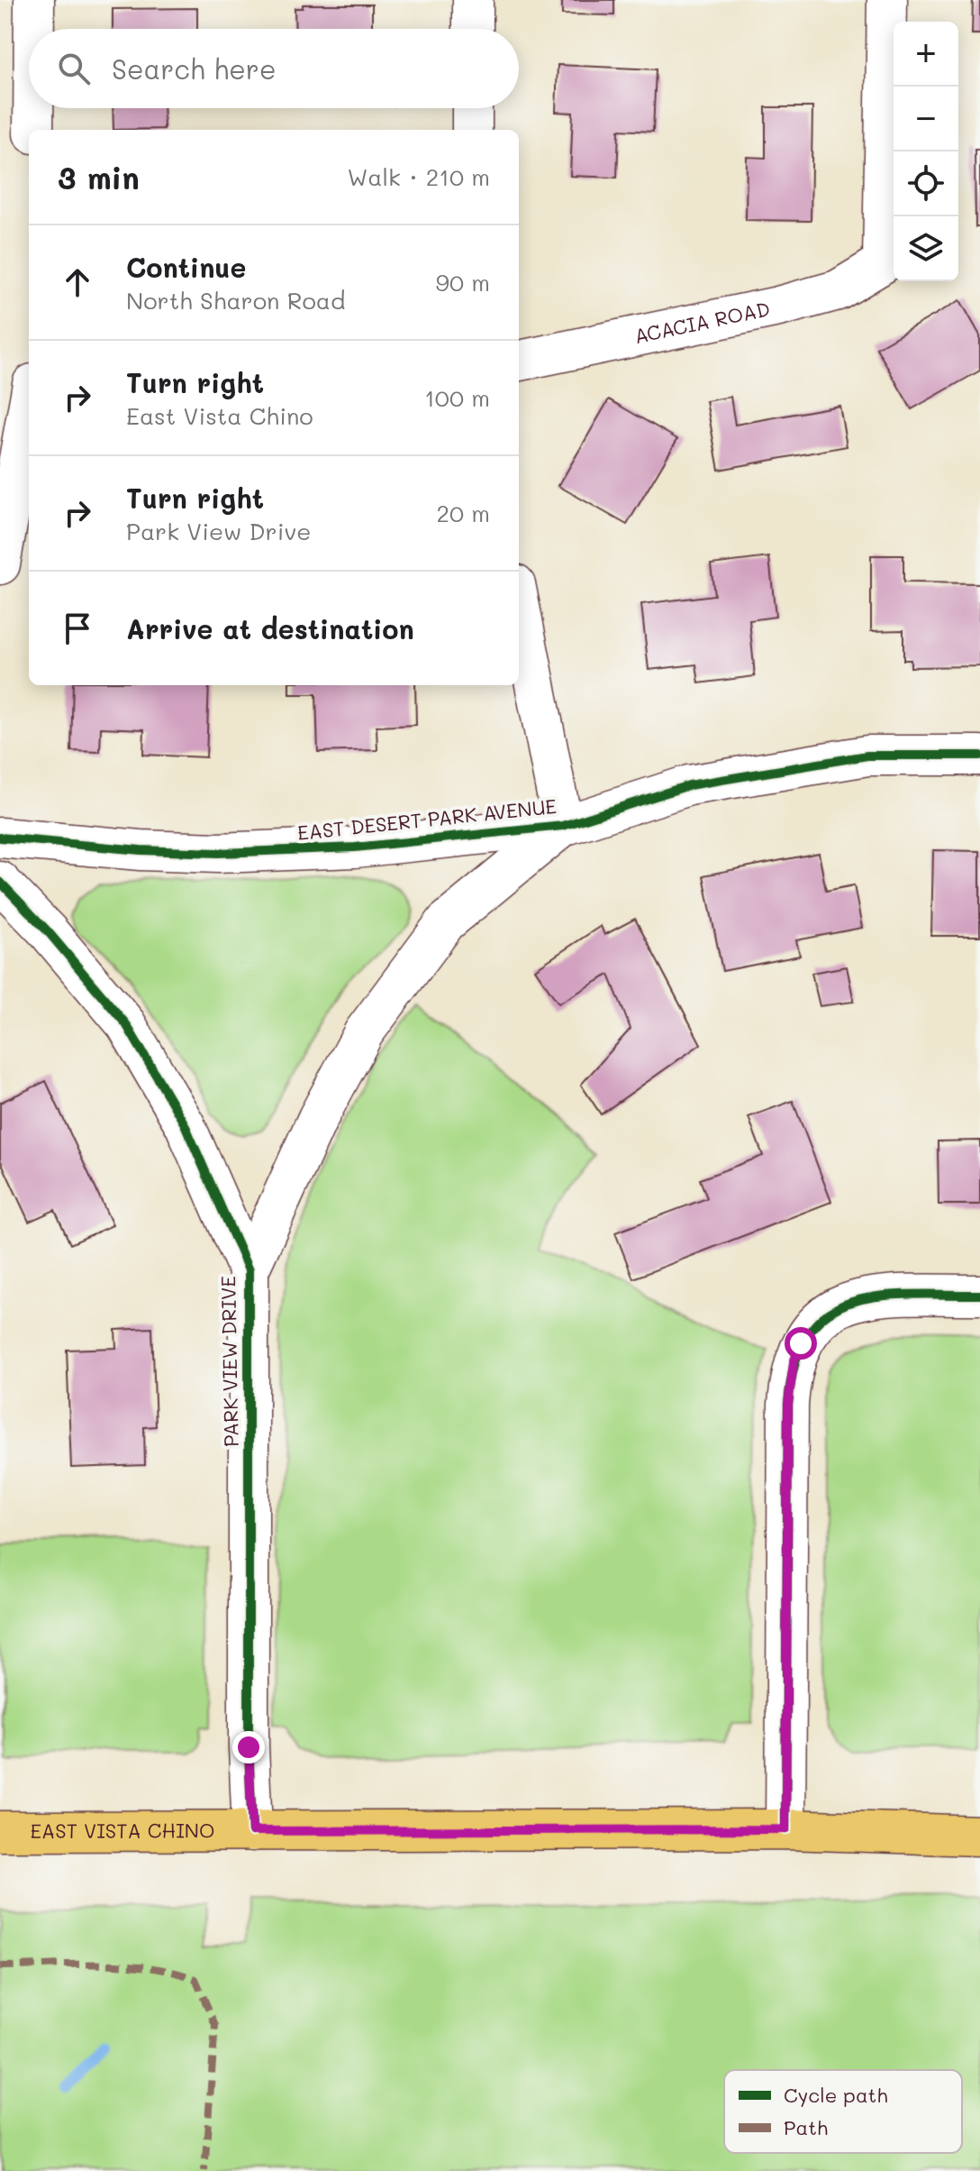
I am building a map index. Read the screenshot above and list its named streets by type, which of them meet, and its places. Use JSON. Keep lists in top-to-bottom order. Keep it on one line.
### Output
{"streets":{"main road":["EAST VISTA CHINO"],"street":["ACACIA ROAD","EAST DESERT PARK AVENUE","PARK VIEW DRIVE"]},"crossings":[["EAST DESERT PARK AVENUE","PARK VIEW DRIVE"],["PARK VIEW DRIVE","EAST VISTA CHINO"]],"legend":["Cycle path","Path"],"page":{"map_buttons":["+","−"],"search":"Search here","heading":["3 min","Walk · 210 m"],"list":[["Continue","North Sharon Road","90 m"],["Turn right","East Vista Chino","100 m"],["Turn right","Park View Drive","20 m"],"Arrive at destination"]}}
